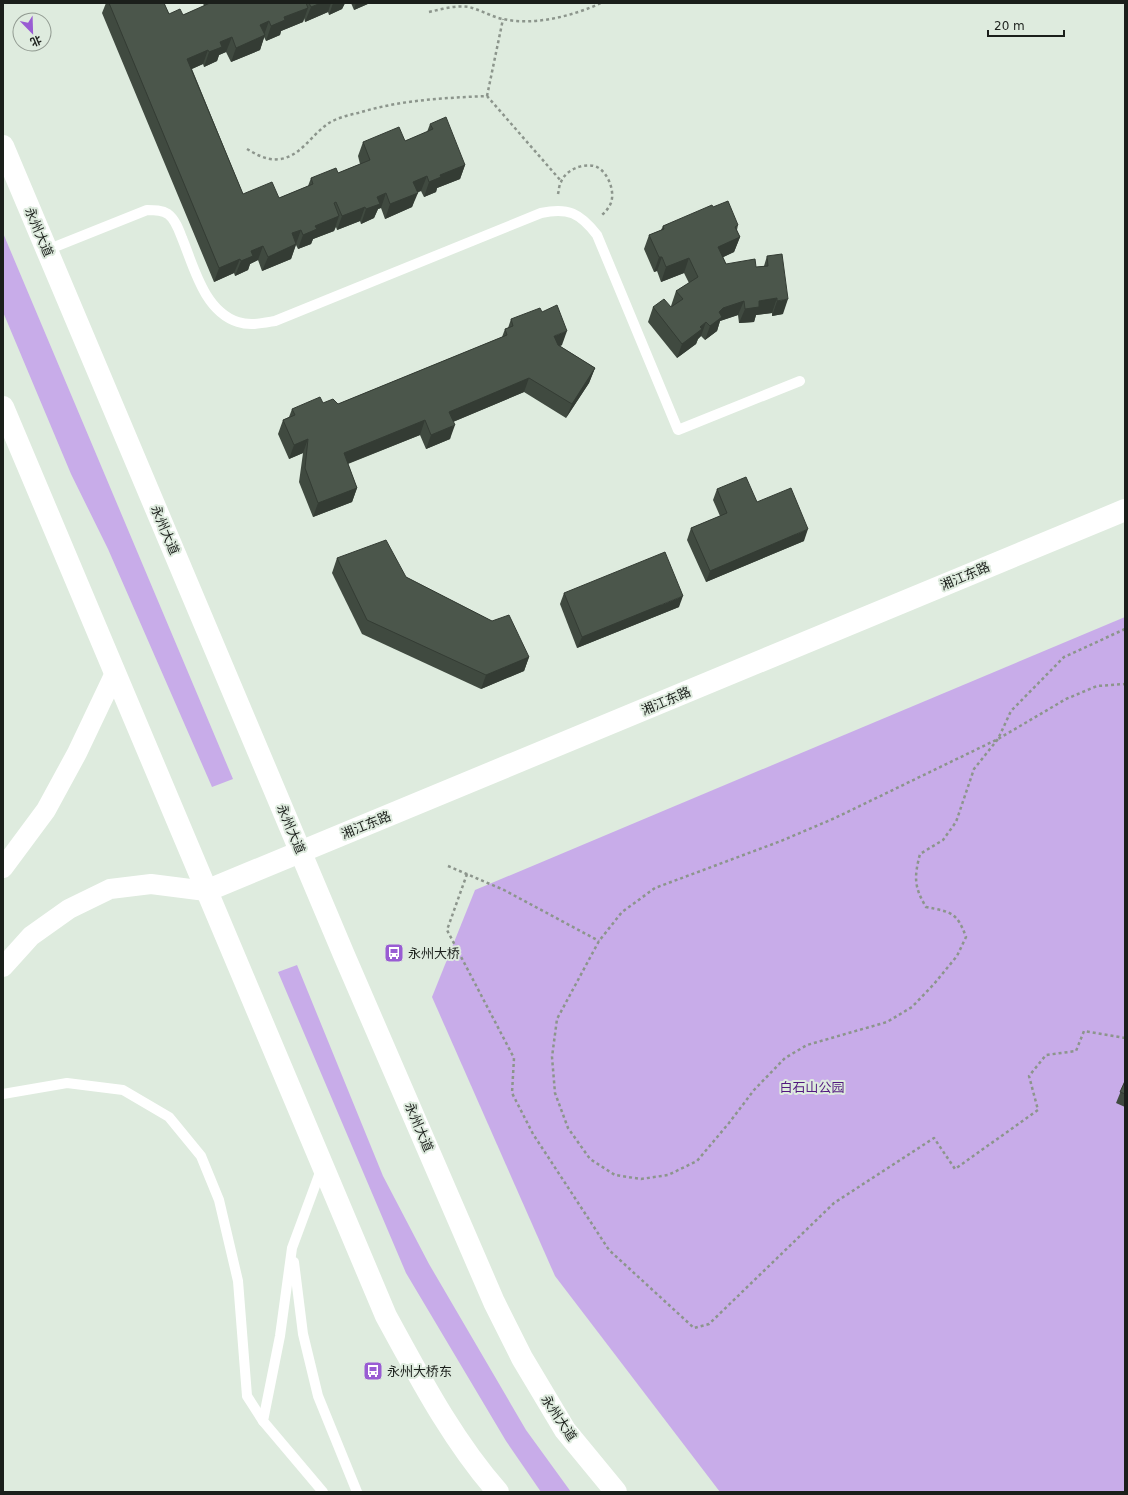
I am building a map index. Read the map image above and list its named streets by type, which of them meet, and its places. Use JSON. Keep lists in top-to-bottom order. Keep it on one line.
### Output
{"streets":{"main road":["永州大道","湘江东路"]},"crossings":[["永州大道","湘江东路"]],"parks":["白石山公园"],"places":{"bus stop":["永州大桥","永州大桥东"]},"scale_bar":"20 m","north":"bottom right"}
